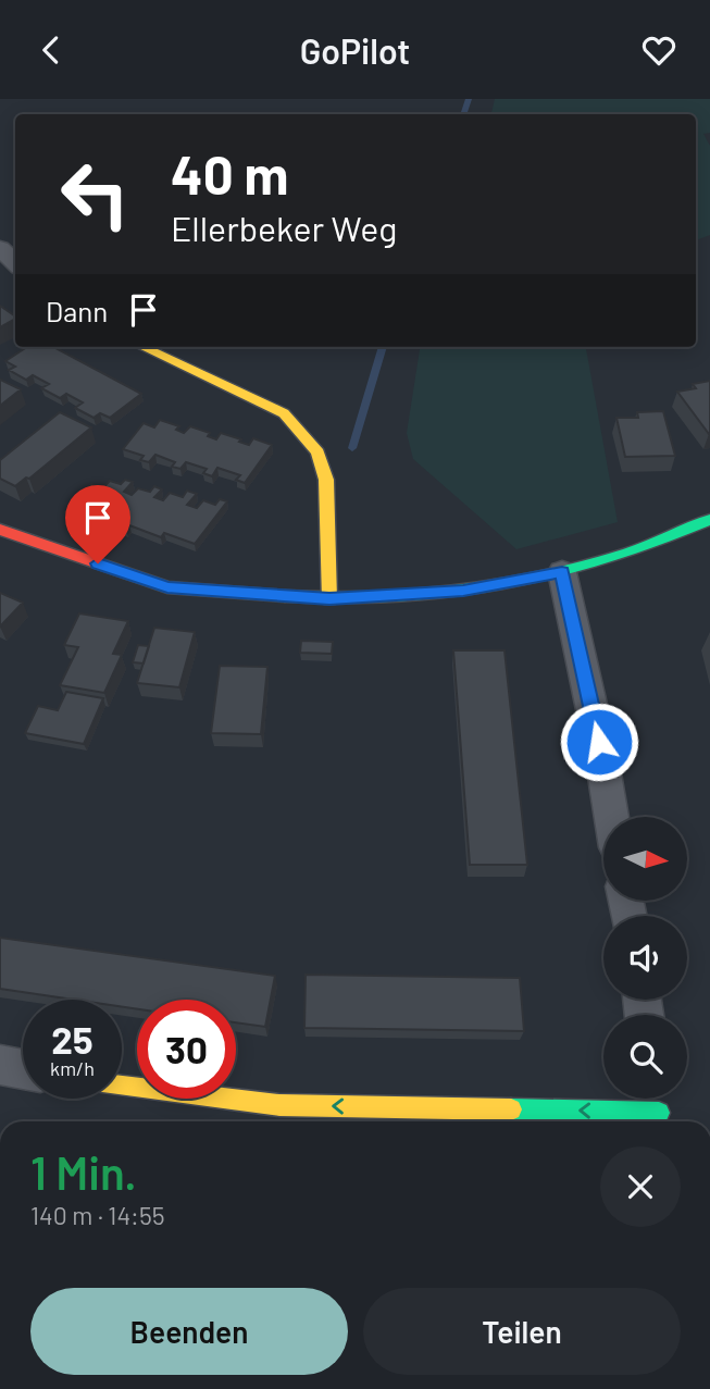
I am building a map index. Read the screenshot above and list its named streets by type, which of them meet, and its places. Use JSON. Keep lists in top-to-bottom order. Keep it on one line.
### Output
{"north":"right","page":{"header":"GoPilot","turn":["40 m","Ellerbeker Weg"],"then":"Dann","speed":"25 km/h","limit":"30","heading":["1 Min.","140 m · 14:55"],"buttons":["Beenden","Teilen"]}}
